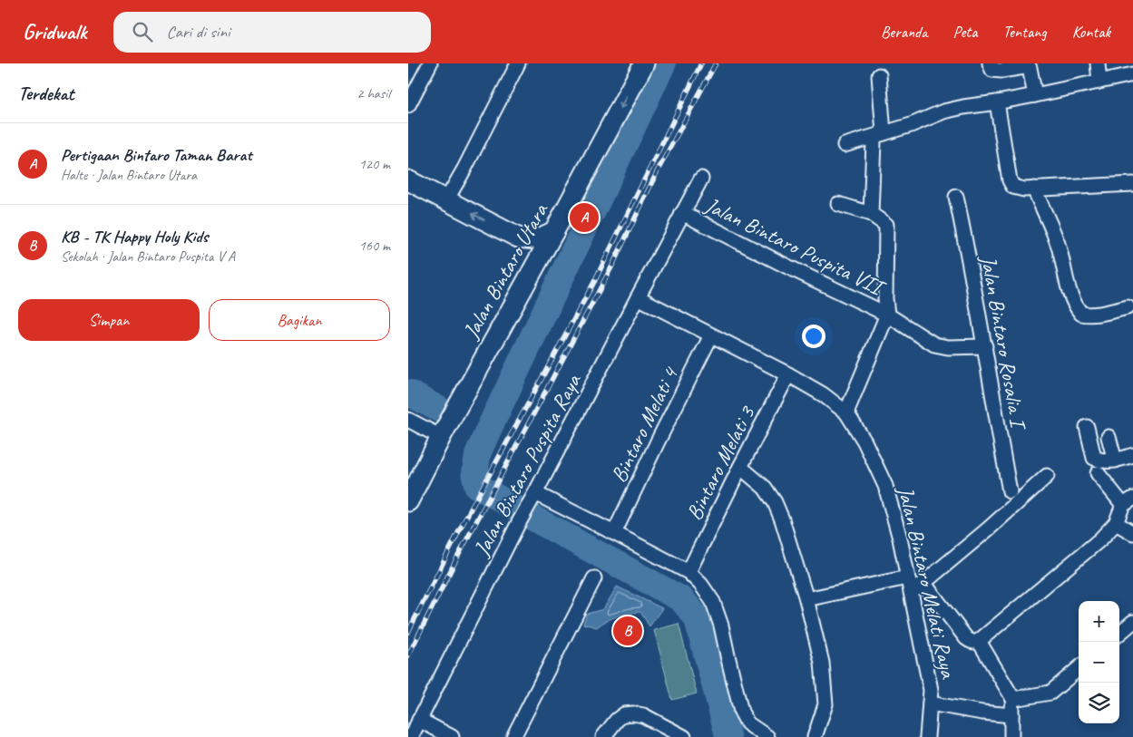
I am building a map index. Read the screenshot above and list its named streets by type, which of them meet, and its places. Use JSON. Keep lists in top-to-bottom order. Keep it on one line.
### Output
{"streets":{"main road":["Jalan Bintaro Utara"],"street":["Jalan Bintaro Puspita VII","Jalan Bintaro Rosalia I","Bintaro Melati 4","Bintaro Melati 3","Jalan Bintaro Puspita Raya","Jalan Bintaro Melati Raya"]},"crossings":[["Jalan Bintaro Puspita VII","Jalan Bintaro Rosalia I"],["Jalan Bintaro Puspita VII","Jalan Bintaro Puspita Raya"],["Bintaro Melati 4","Jalan Bintaro Melati Raya"],["Bintaro Melati 3","Jalan Bintaro Melati Raya"],["Jalan Bintaro Puspita Raya","Jalan Bintaro Melati Raya"]],"one_way":["Jalan Bintaro Utara"],"page":{"header":"Gridwalk","search":"Cari di sini","nav":["Beranda","Peta","Tentang","Kontak"],"heading":["Terdekat","2 hasil"],"list":[{"mark":"A","name":"Pertigaan Bintaro Taman Barat","note":"Halte · Jalan Bintaro Utara","value":"120 m"},{"mark":"B","name":"KB - TK Happy Holy Kids","note":"Sekolah · Jalan Bintaro Puspita V A","value":"160 m"}],"pins":["A","B"],"buttons":["Simpan","Bagikan"],"map_buttons":["+","−"]}}
